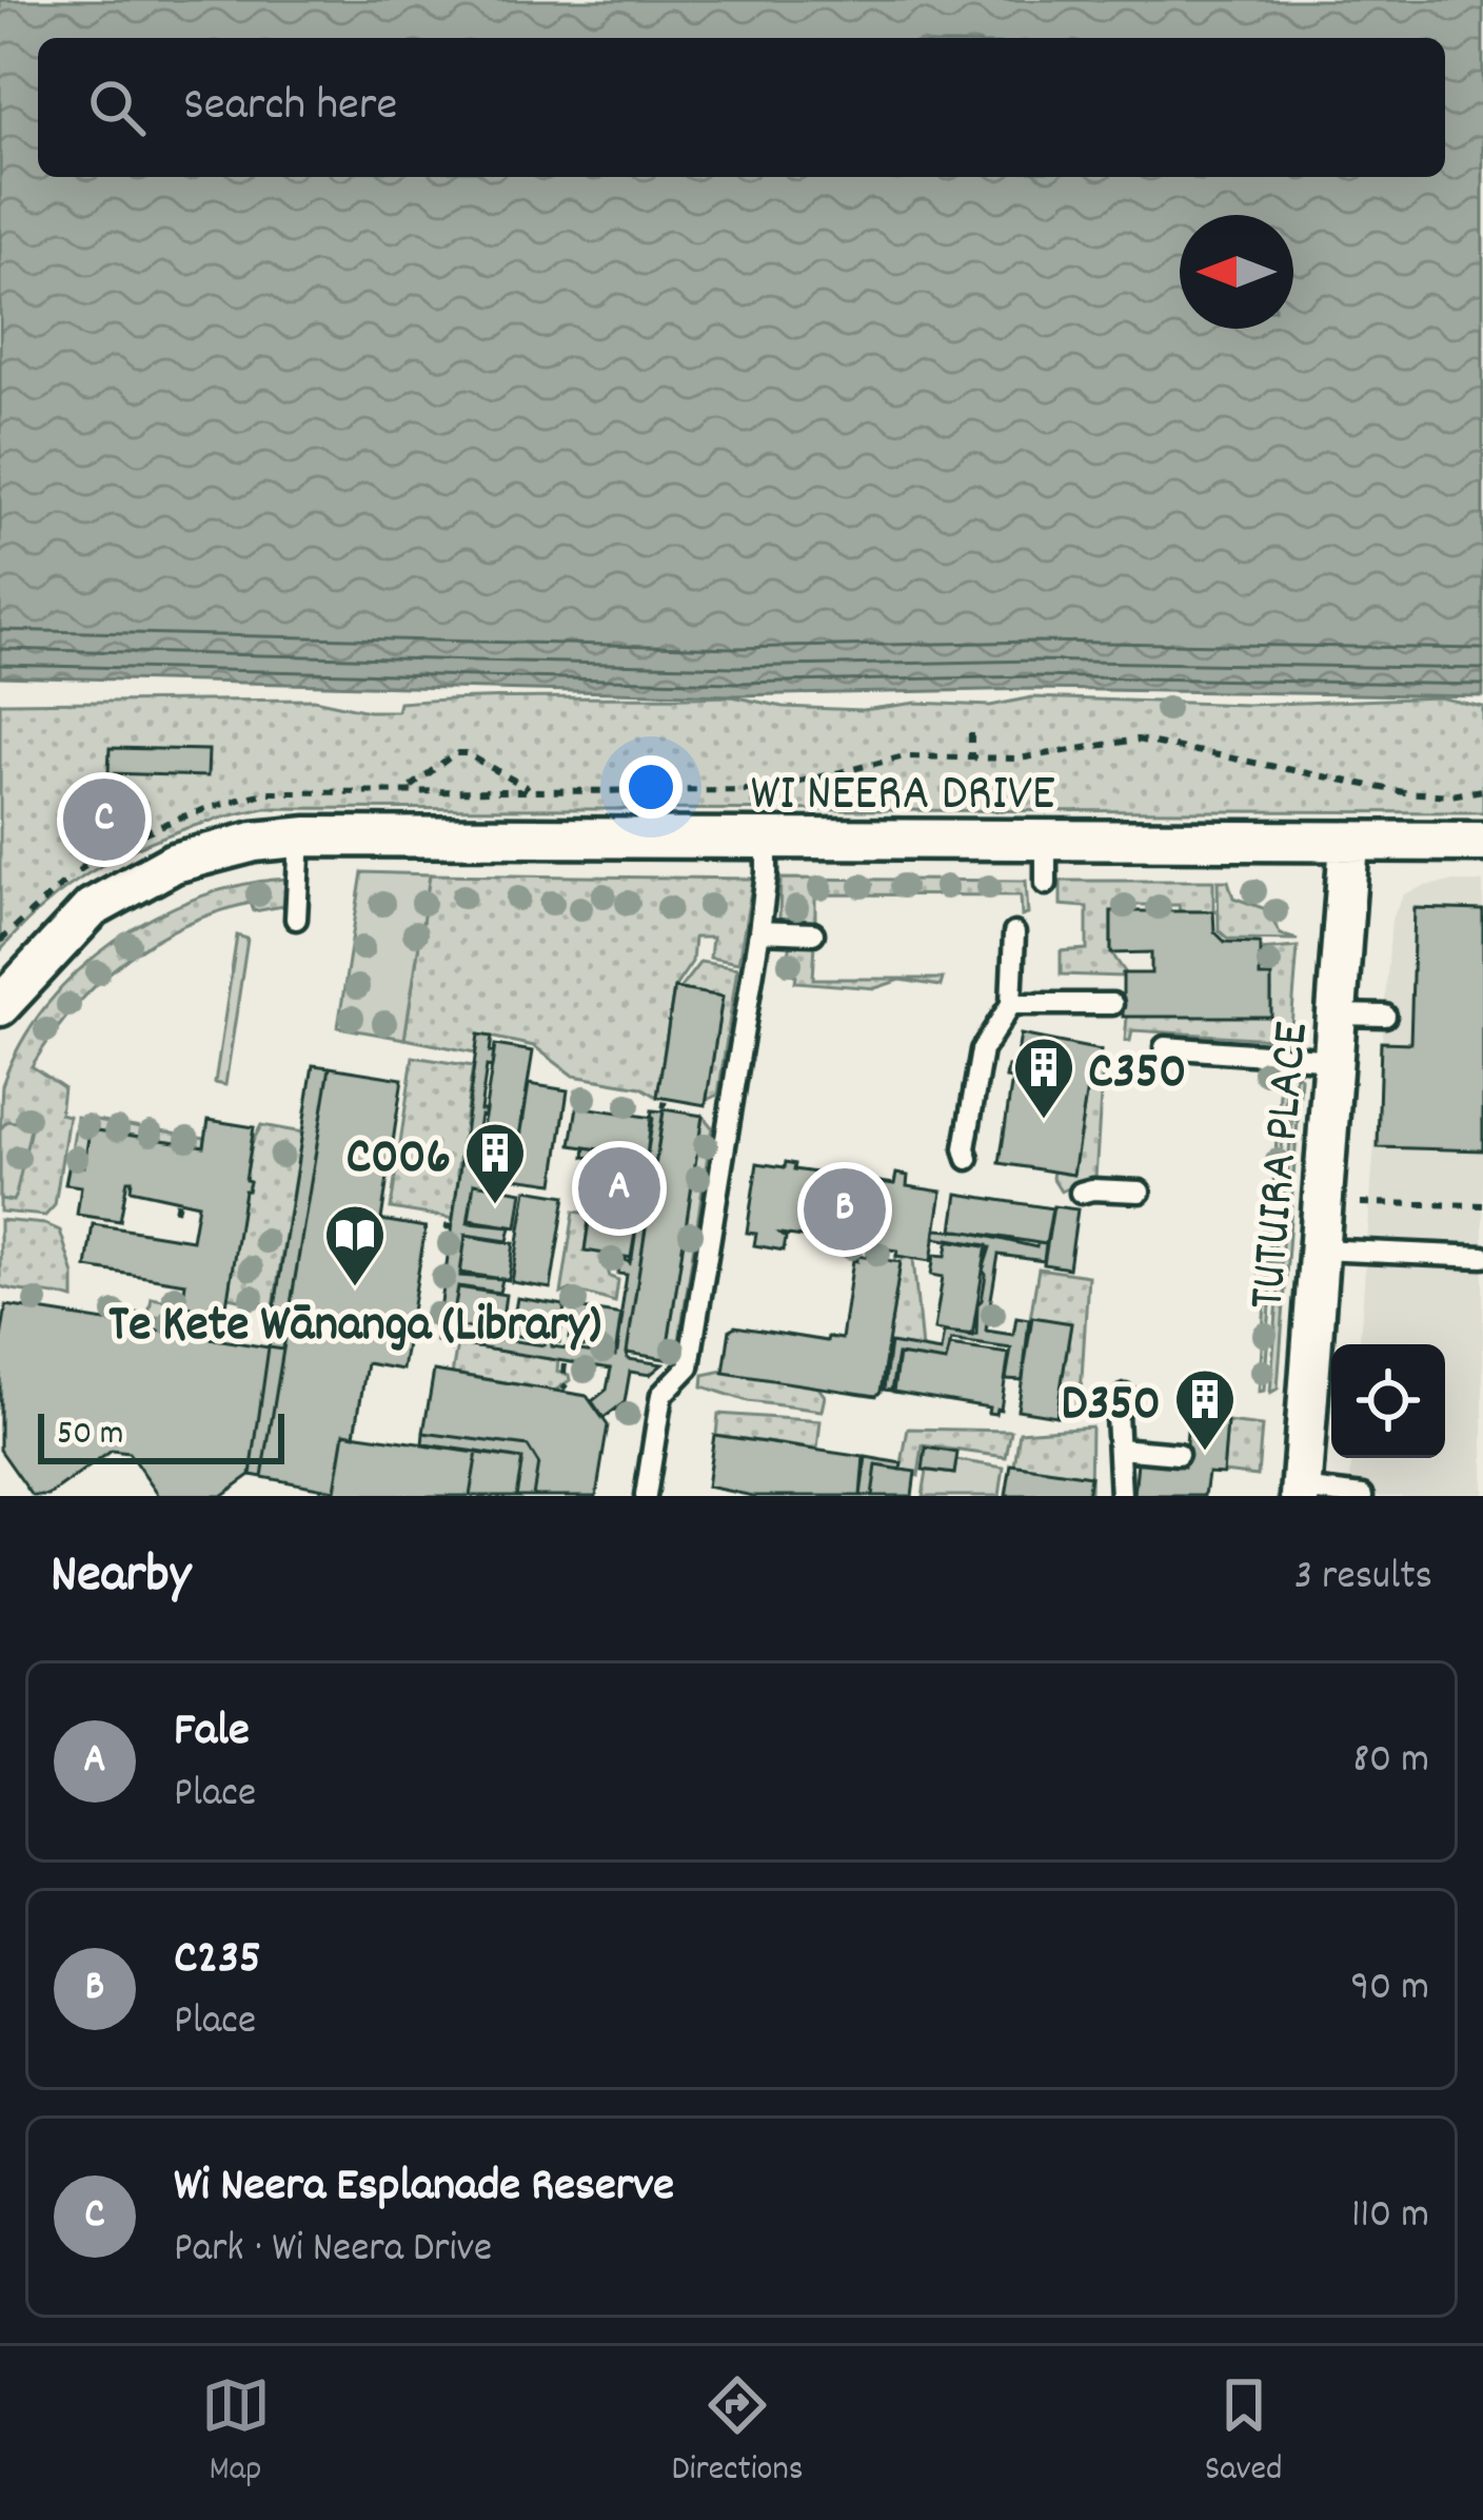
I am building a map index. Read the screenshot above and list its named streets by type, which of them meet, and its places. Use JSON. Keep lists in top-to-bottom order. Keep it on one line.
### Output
{"streets":{"street":["WI NEERA DRIVE","TUTUIRA PLACE"]},"crossings":[["WI NEERA DRIVE","TUTUIRA PLACE"]],"places":{"building":["C350","C006","D350"],"library":["Te Kete Wānanga (Library)"]},"scale_bar":"50 m","north":"left","page":{"search":"Search here","pins":["C","A","B"],"scale":"50 m","heading":["Nearby","3 results"],"list":[{"mark":"A","name":"Fale","note":"Place","value":"80 m"},{"mark":"B","name":"C235","note":"Place","value":"90 m"},{"mark":"C","name":"Wi Neera Esplanade Reserve","note":"Park · Wi Neera Drive","value":"110 m"}],"nav":["Map","Directions","Saved"]}}
